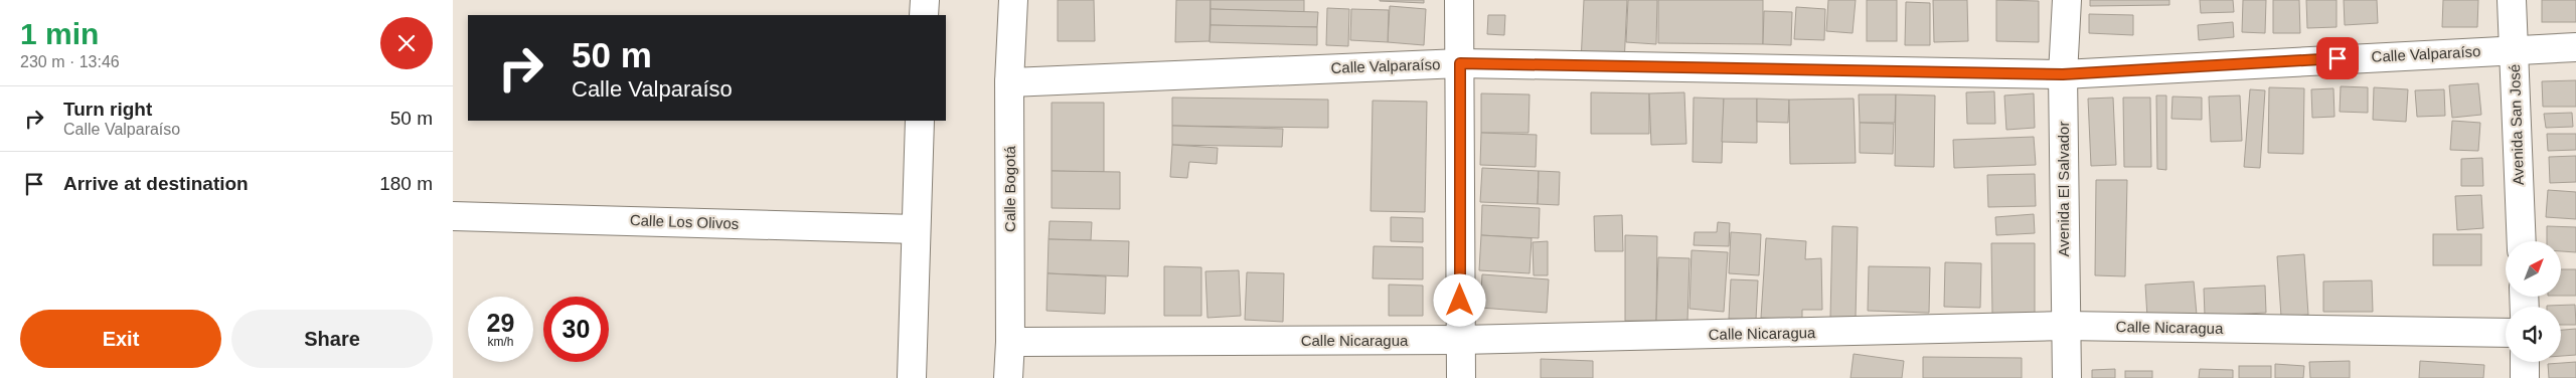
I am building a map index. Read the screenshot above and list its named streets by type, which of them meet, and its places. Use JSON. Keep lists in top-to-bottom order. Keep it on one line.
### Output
{"streets":{"street":["Calle Valparaíso","Avenida San José","Calle Bogotá","Avenida El Salvador","Calle Los Olivos","Calle Nicaragua"]},"crossings":[["Calle Valparaíso","Avenida San José"],["Calle Valparaíso","Calle Bogotá"],["Calle Valparaíso","Avenida El Salvador"],["Calle Bogotá","Calle Nicaragua"],["Avenida El Salvador","Calle Nicaragua"]],"north":"top right","page":{"heading":["1 min","230 m · 13:46"],"turn":["50 m","Calle Valparaíso"],"list":[{"name":"Turn right","note":"Calle Valparaíso","value":"50 m"},{"name":"Arrive at destination","value":"180 m"}],"speed":"29 km/h","limit":"30","buttons":["Exit","Share"]}}
